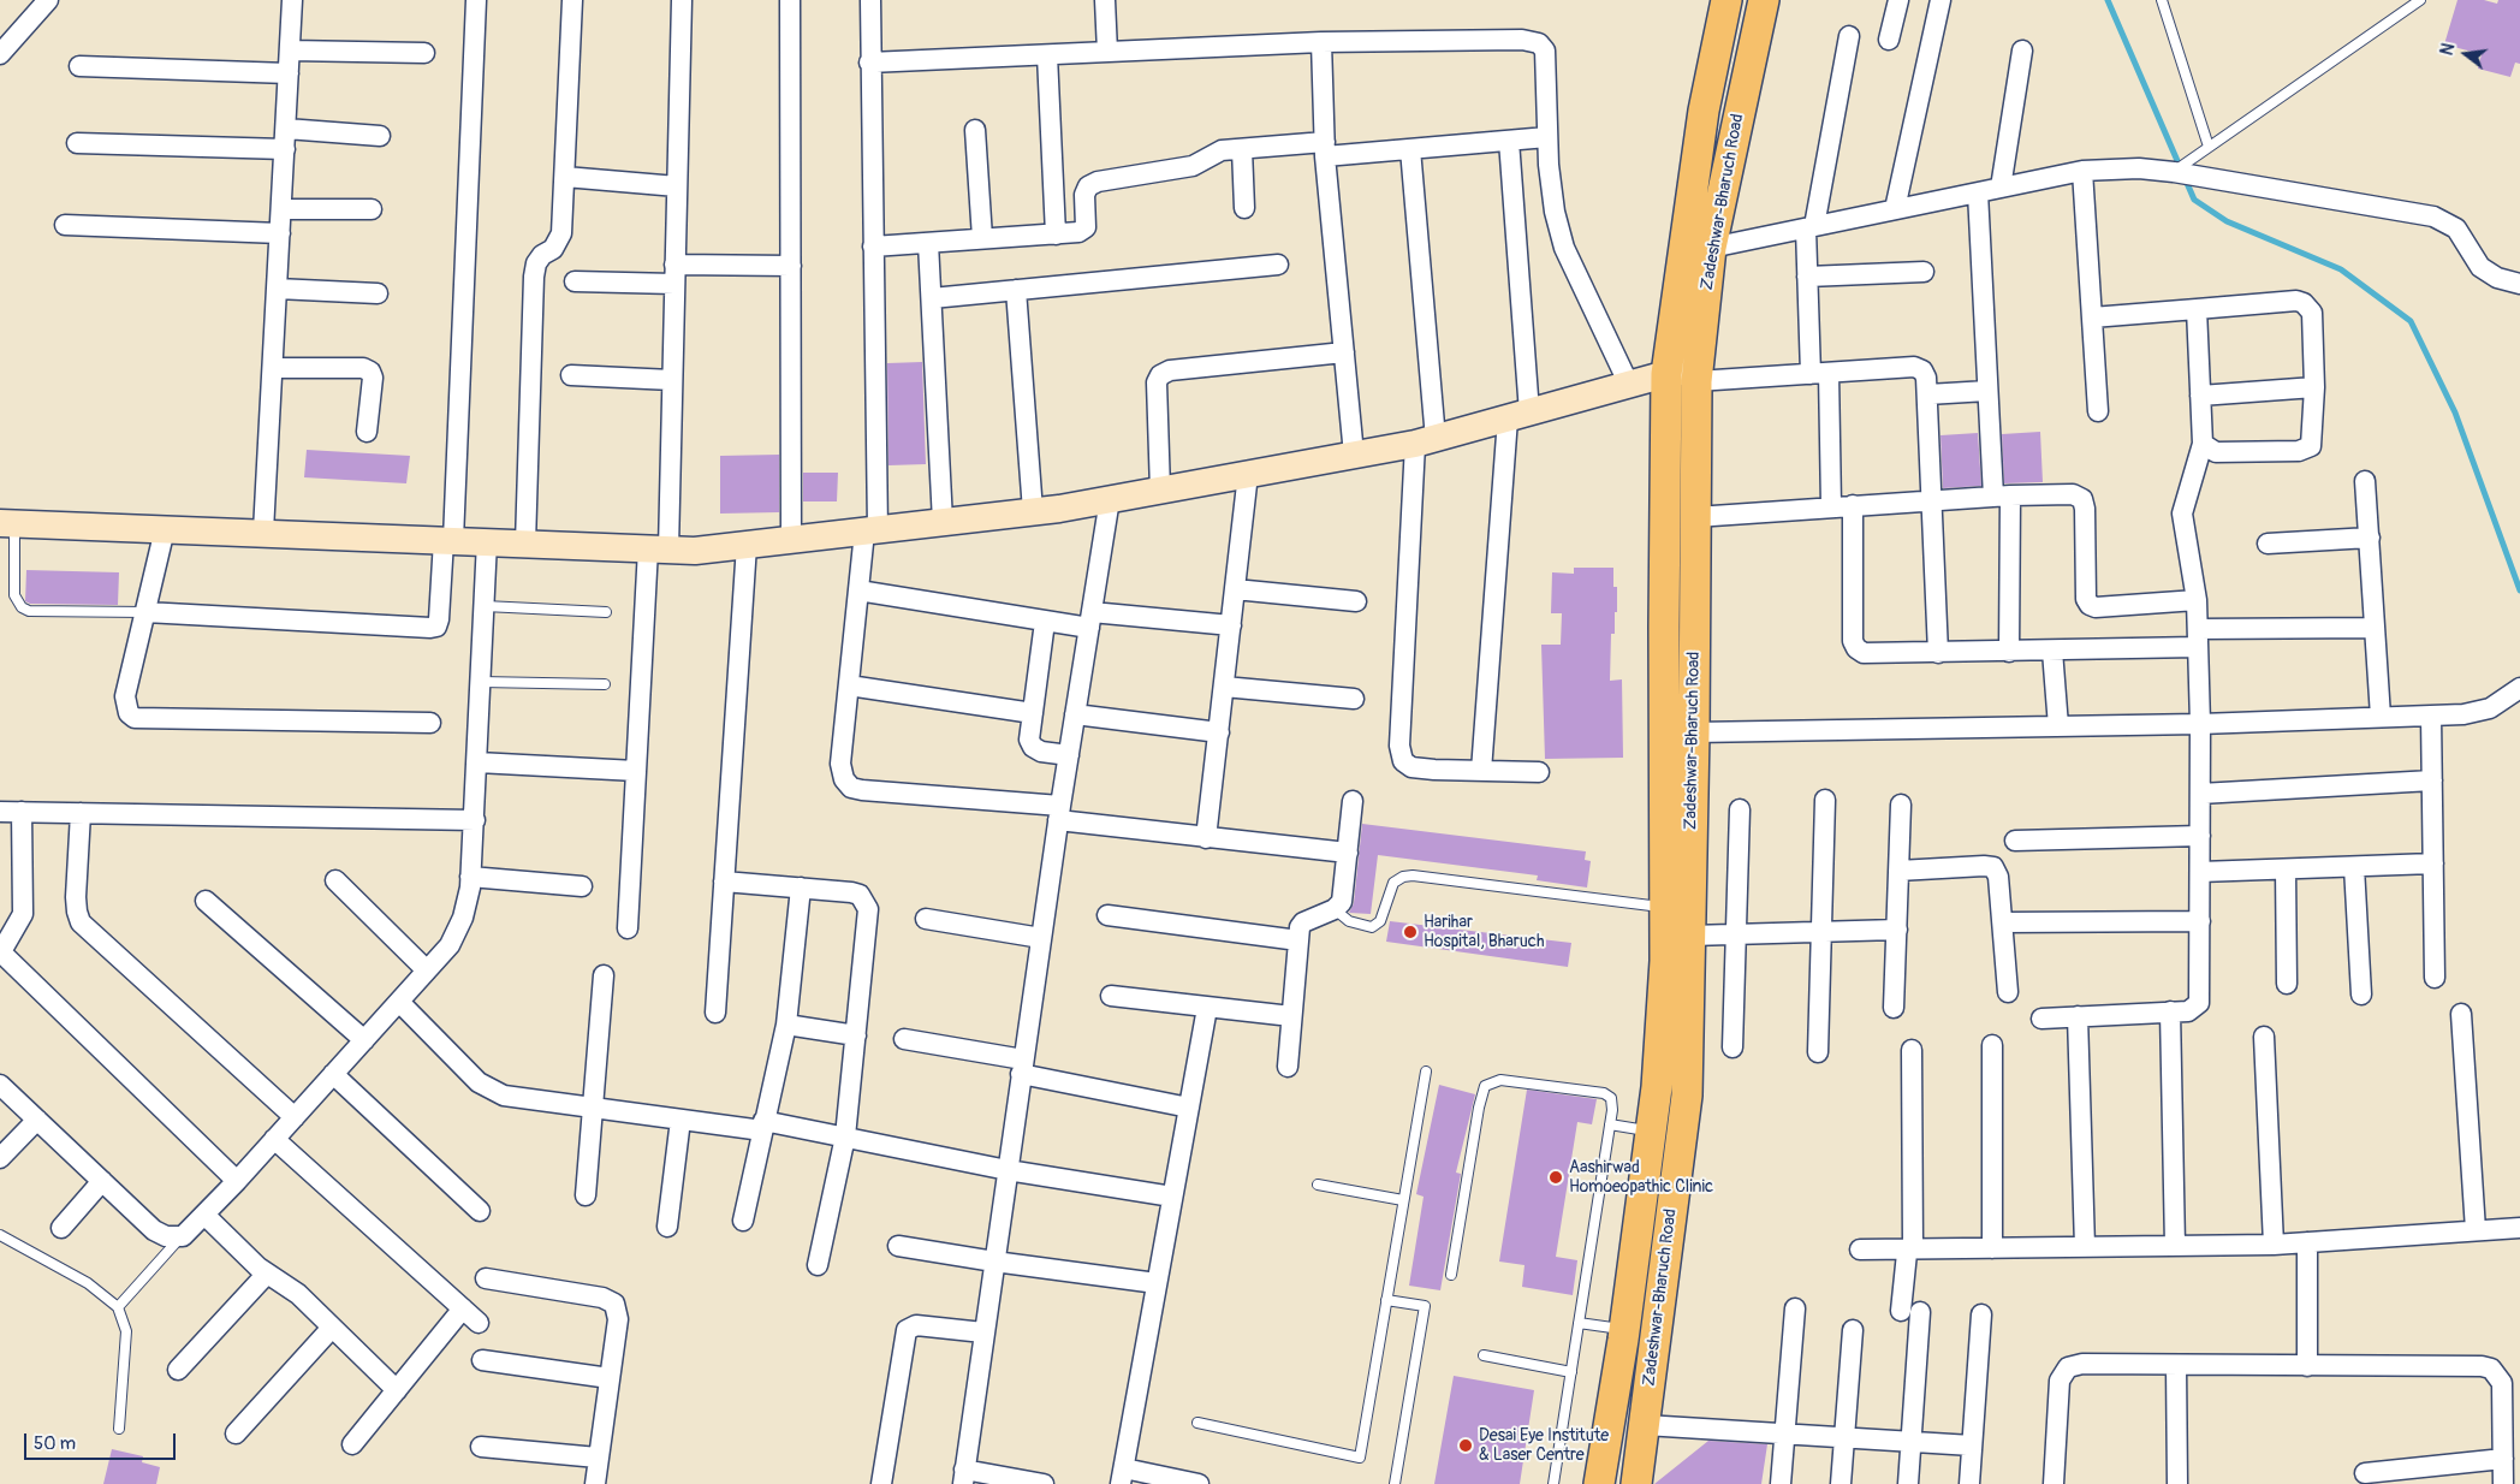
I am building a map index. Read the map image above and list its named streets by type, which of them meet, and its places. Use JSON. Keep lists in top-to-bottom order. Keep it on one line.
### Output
{"streets":{"main road":["Zadeshwar-Bharuch Road"]},"places":["Harihar Hospital, Bharuch","Aashirwad Homoeopathic Clinic","Desai Eye Institute & Laser Centre"],"scale_bar":"50 m","north":"left"}
